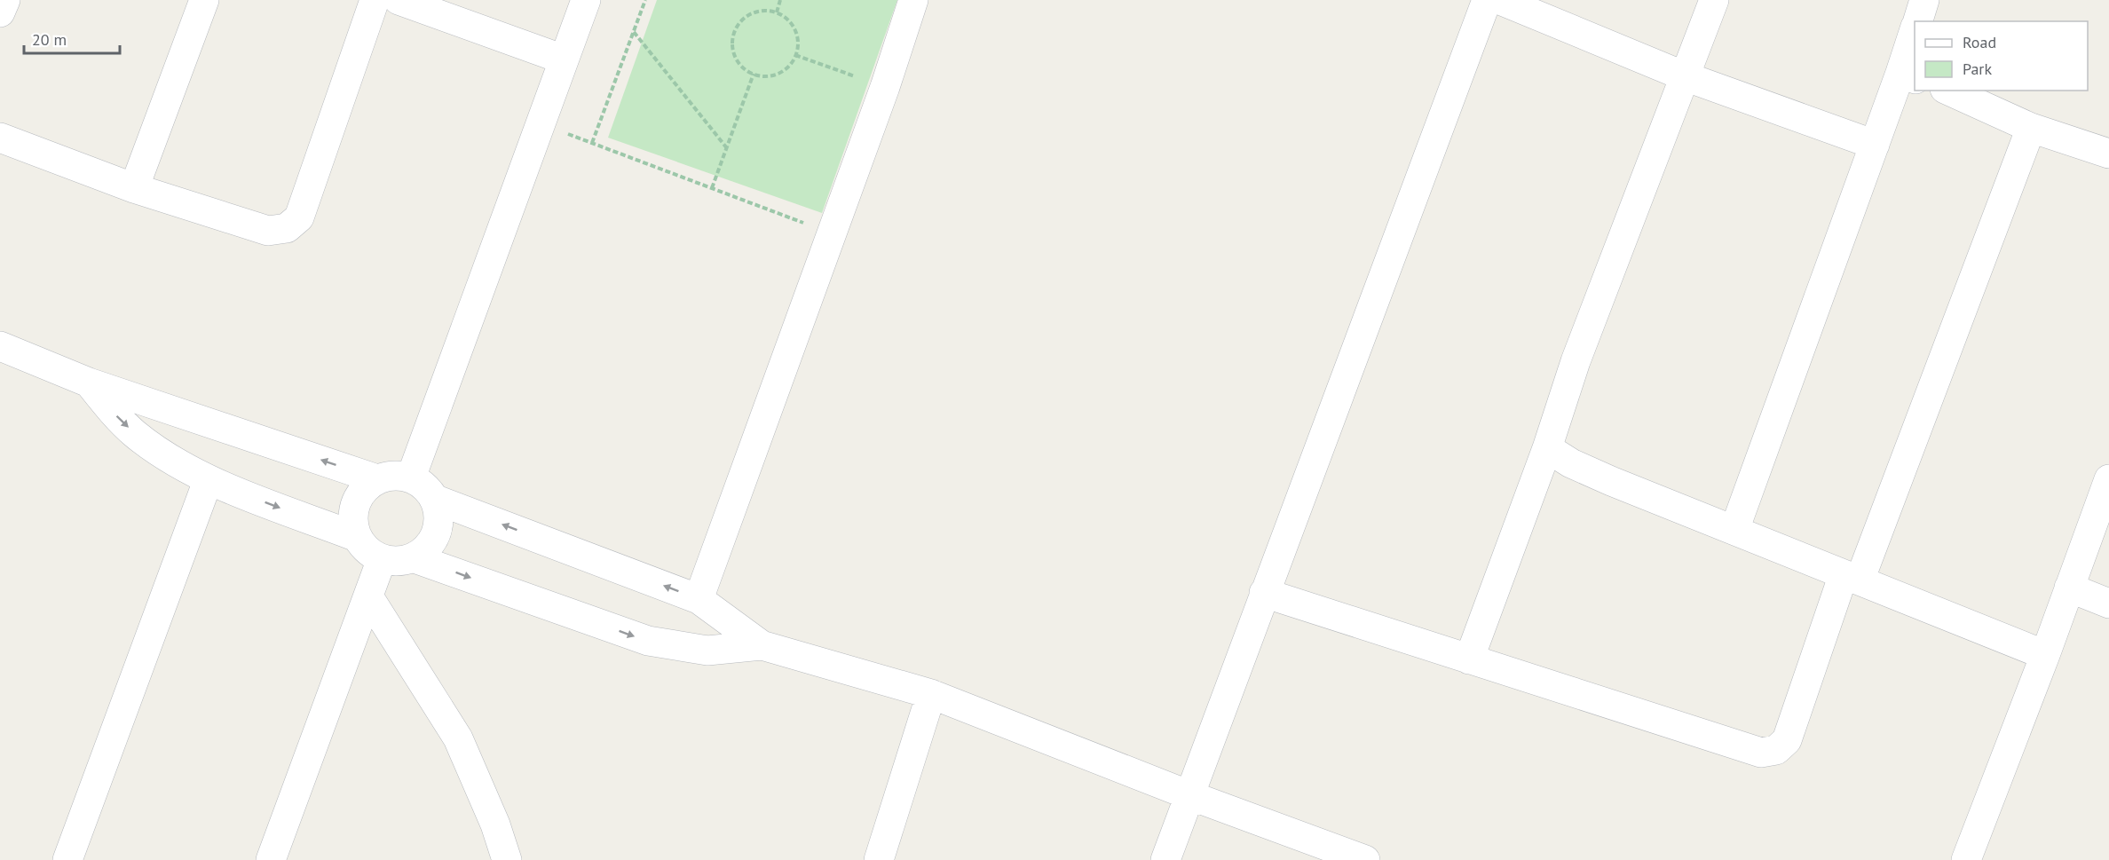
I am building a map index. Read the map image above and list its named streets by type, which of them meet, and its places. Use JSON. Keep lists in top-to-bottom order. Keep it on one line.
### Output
{"legend":["Road","Park"],"scale_bar":"20 m"}
